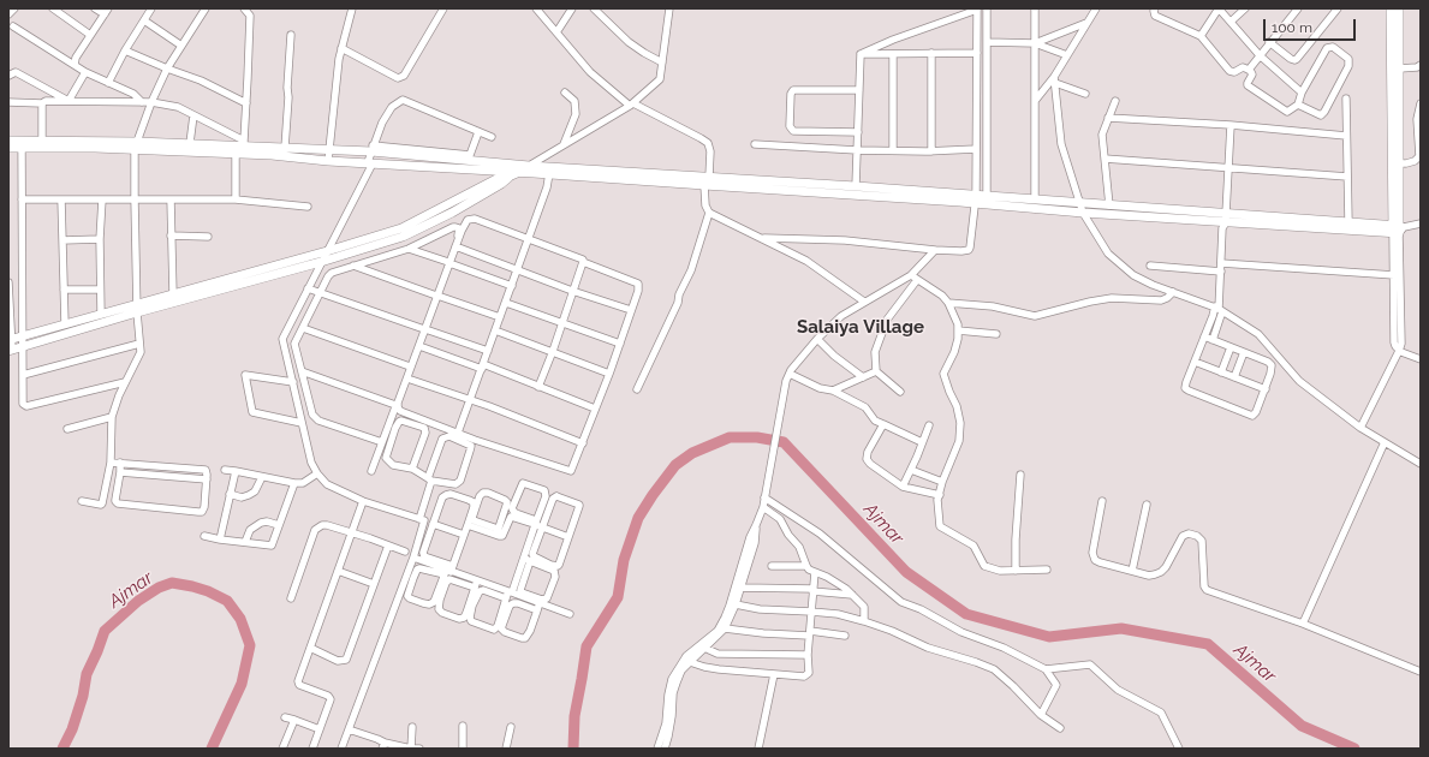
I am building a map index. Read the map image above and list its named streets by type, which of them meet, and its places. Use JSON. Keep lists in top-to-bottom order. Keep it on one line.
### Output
{"districts":["Salaiya Village"],"water":["Ajmar"],"scale_bar":"100 m"}
